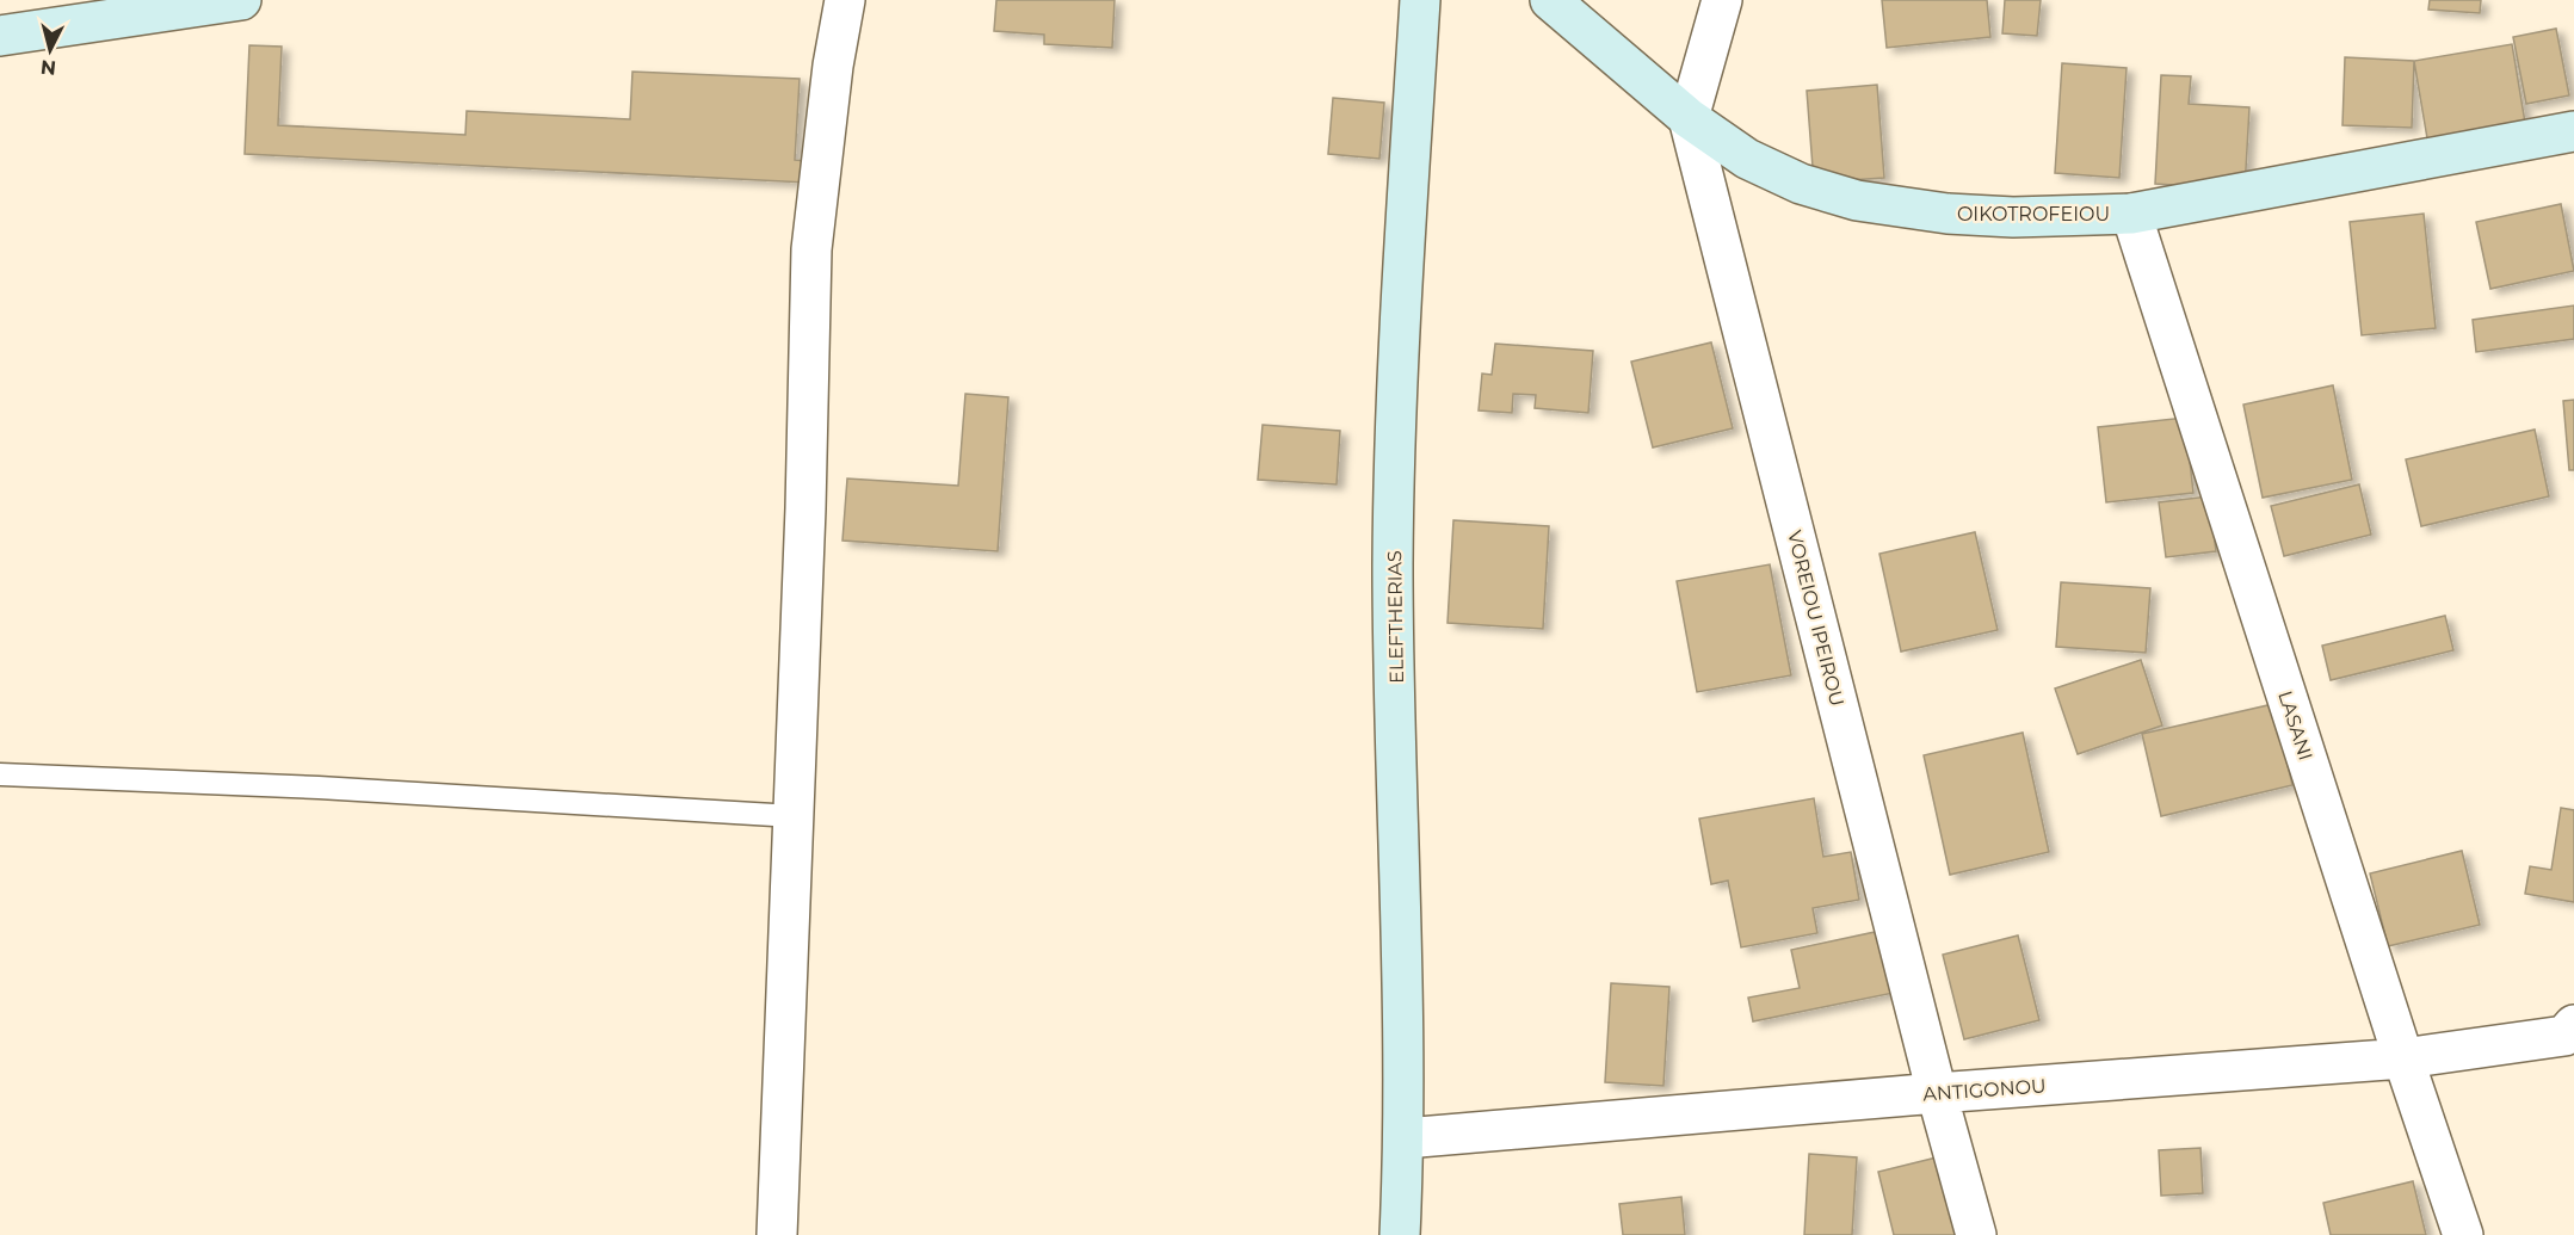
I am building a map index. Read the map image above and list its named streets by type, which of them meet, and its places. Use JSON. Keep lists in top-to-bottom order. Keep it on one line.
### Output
{"streets":{"street":["OIKOTROFEIOU","ELEFTHERIAS","VOREIOU IPEIROU","LASANI","ANTIGONOU"]},"crossings":[["OIKOTROFEIOU","VOREIOU IPEIROU"],["OIKOTROFEIOU","LASANI"],["ELEFTHERIAS","ANTIGONOU"],["VOREIOU IPEIROU","ANTIGONOU"],["LASANI","ANTIGONOU"]],"north":"bottom"}
